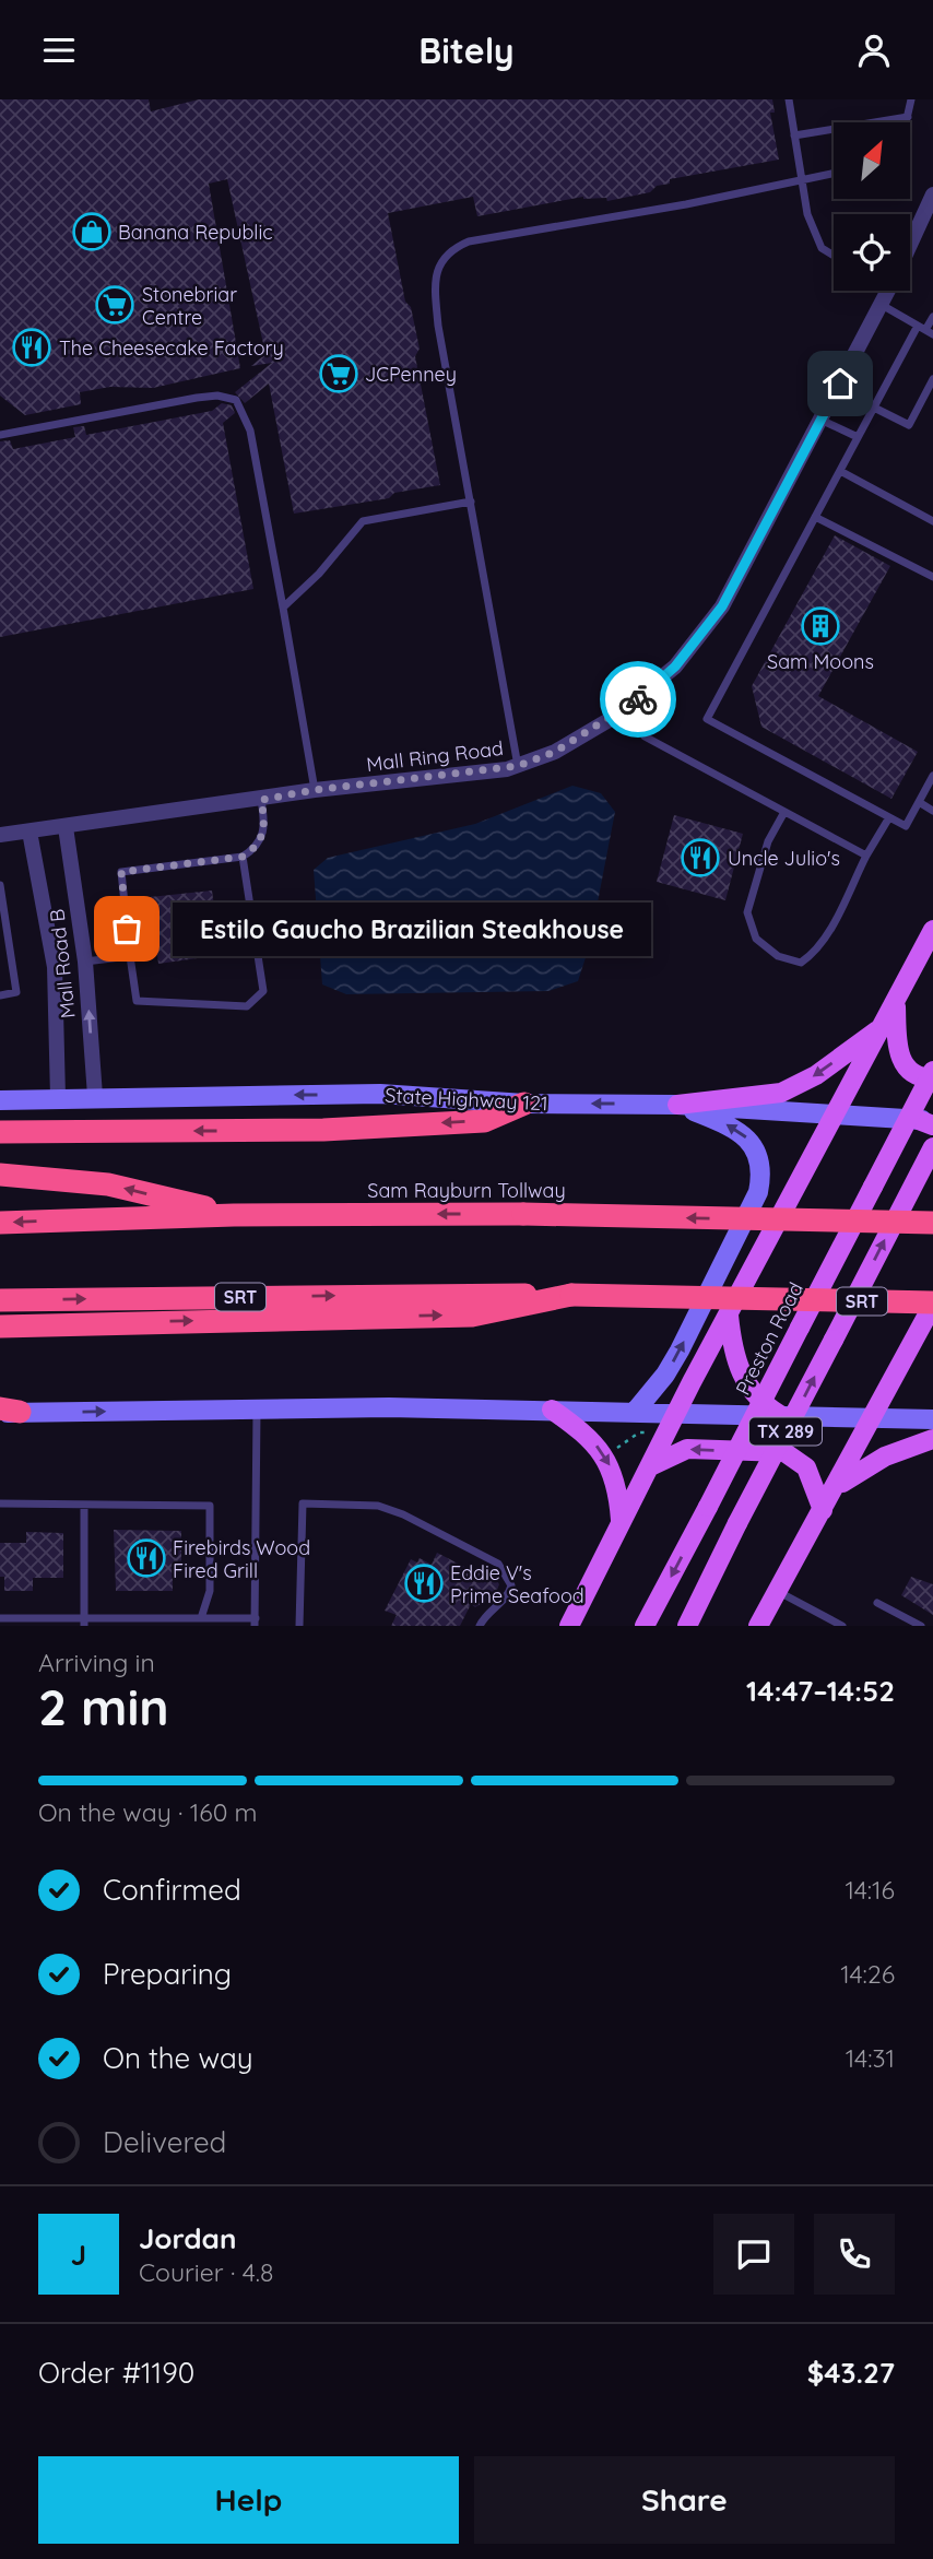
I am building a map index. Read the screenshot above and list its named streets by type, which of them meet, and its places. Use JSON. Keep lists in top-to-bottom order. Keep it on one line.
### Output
{"streets":{"highway":["Sam Rayburn Tollway","SRT"],"main road":["State Highway 121","Preston Road","TX 289"],"street":["Mall Ring Road","Mall Road B"]},"crossings":[["Mall Ring Road","Mall Road B"],["Mall Road B","State Highway 121"]],"one_way":["State Highway 121"],"places":{"shop":["Banana Republic"],"supermarket":["Stonebriar Centre","JCPenney"],"restaurant":["The Cheesecake Factory","Uncle Julio's","Firebirds Wood Fired Grill","Eddie V's Prime Seafood"],"building":["Sam Moons"],"other":["Estilo Gaucho Brazilian Steakhouse"]},"north":"top right","page":{"header":"Bitely","bubble":"Estilo Gaucho Brazilian Steakhouse","heading":["2 min","Arriving in","14:47–14:52"],"panel":["Jordan","Courier · 4.8","Order #1190","$43.27"],"bar":"On the way · 160 m","list":[["Confirmed","14:16"],["Preparing","14:26"],["On the way","14:31"],"Delivered"],"round":"J","buttons":["Help","Share"]}}
